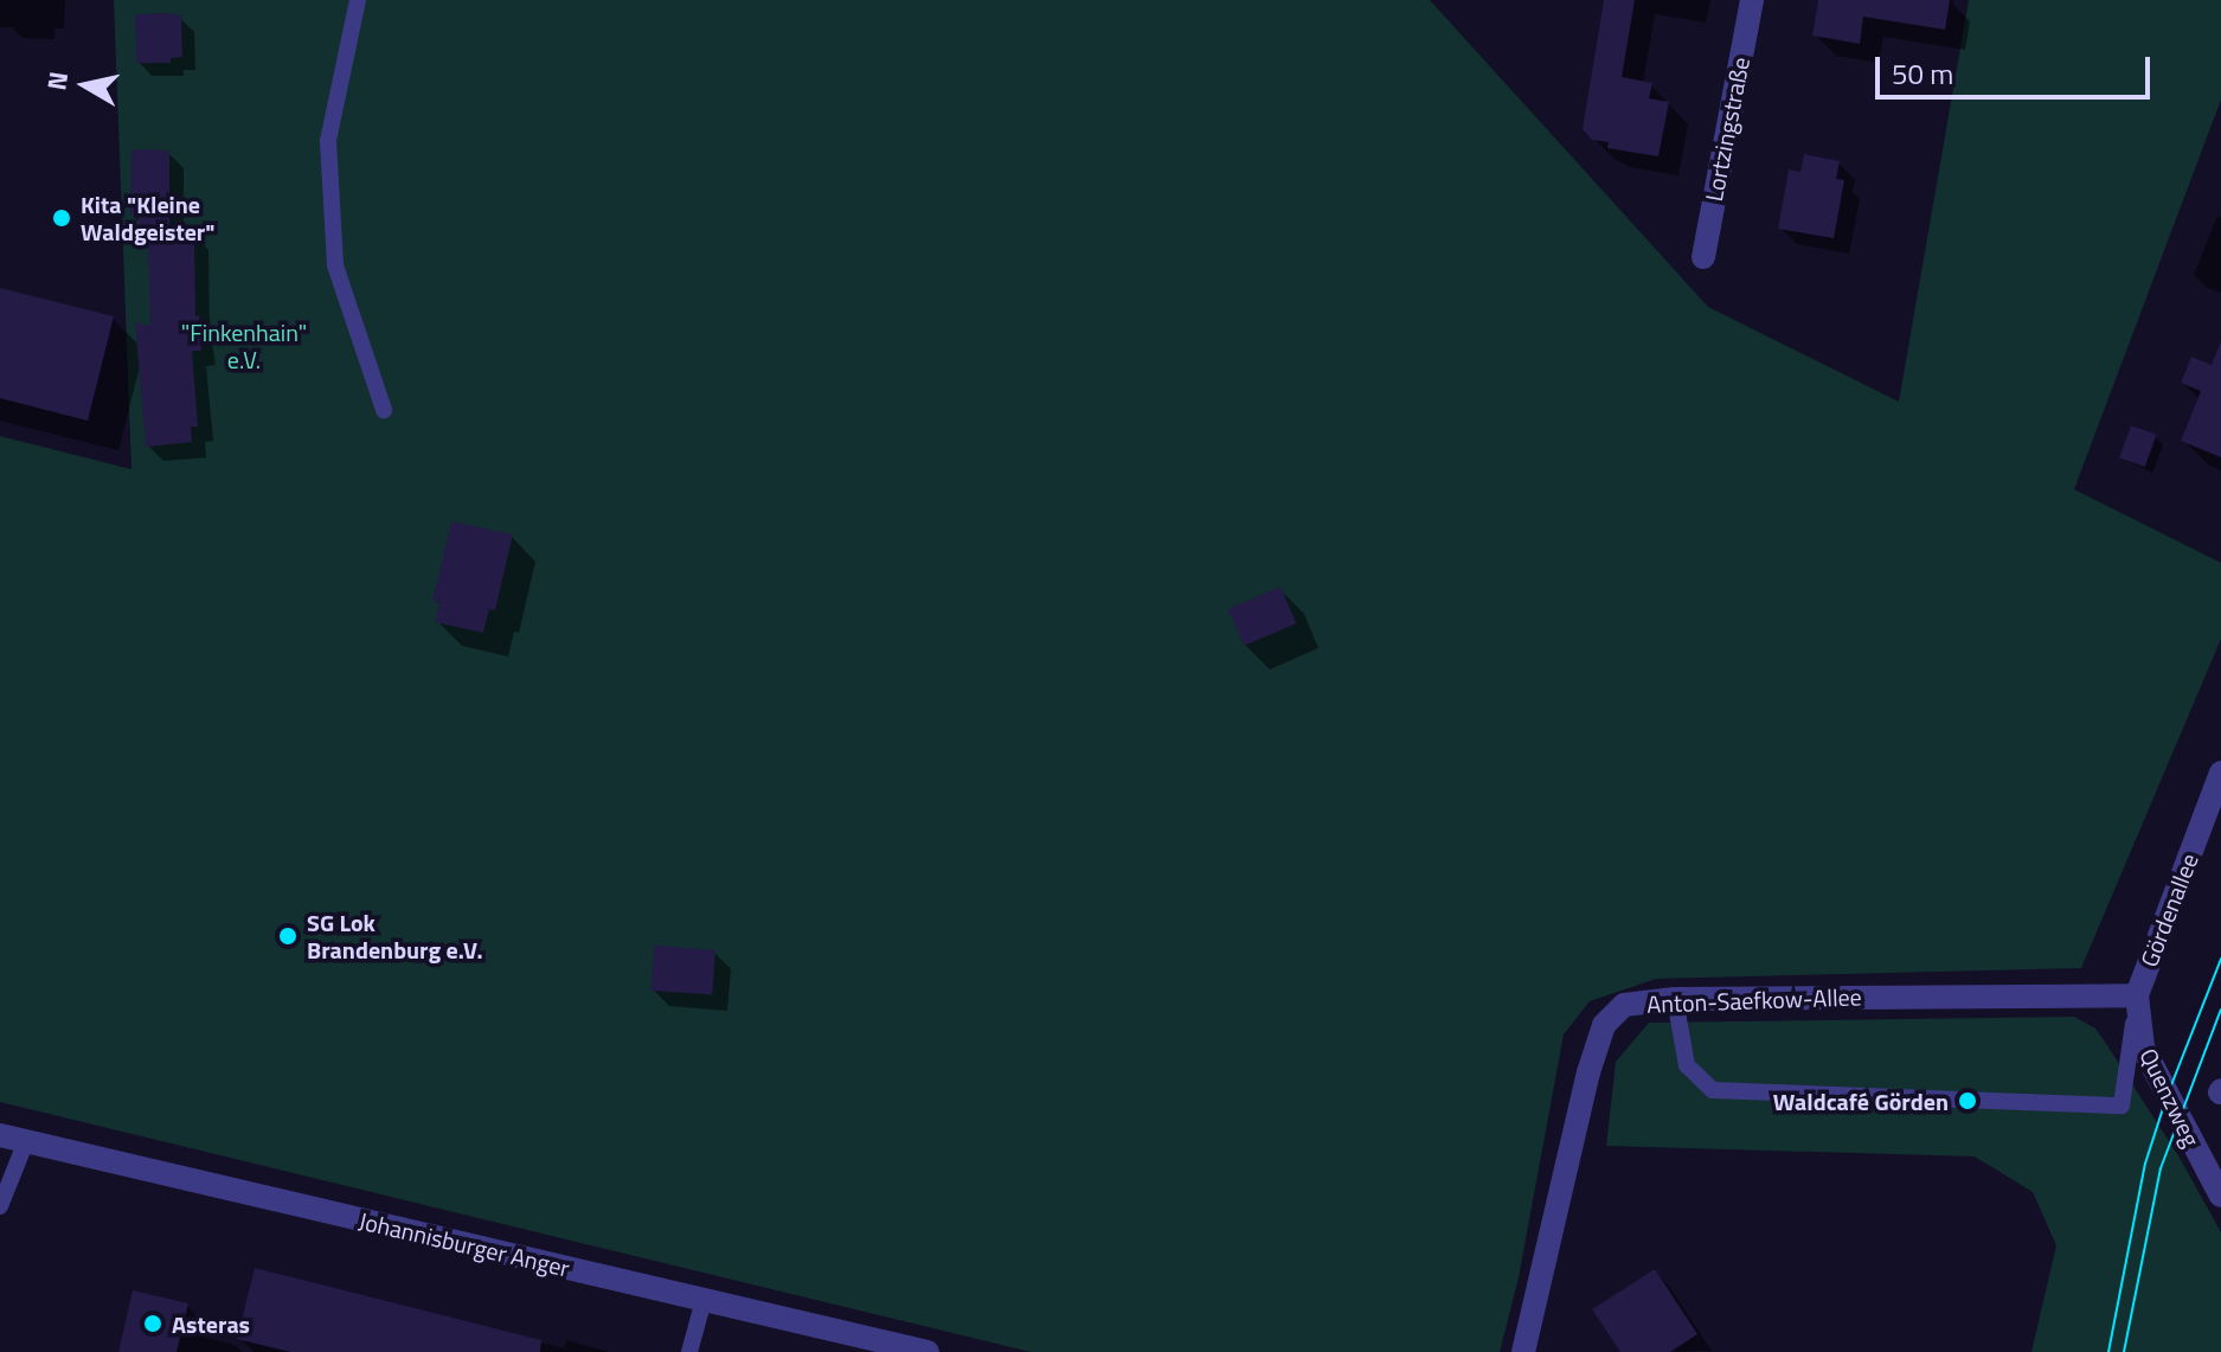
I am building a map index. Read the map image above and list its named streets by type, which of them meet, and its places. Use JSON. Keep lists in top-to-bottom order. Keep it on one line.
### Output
{"streets":{"street":["Lortzingstraße","Gördenallee","Anton-Saefkow-Allee","Quenzweg","Johannisburger Anger"]},"crossings":[["Gördenallee","Anton-Saefkow-Allee"],["Gördenallee","Quenzweg"],["Anton-Saefkow-Allee","Quenzweg"]],"parks":["\"Finkenhain\" e.V."],"places":["Kita \"Kleine Waldgeister\"","SG Lok Brandenburg e.V.","Waldcafé Görden","Asteras"],"scale_bar":"50 m","north":"left"}
